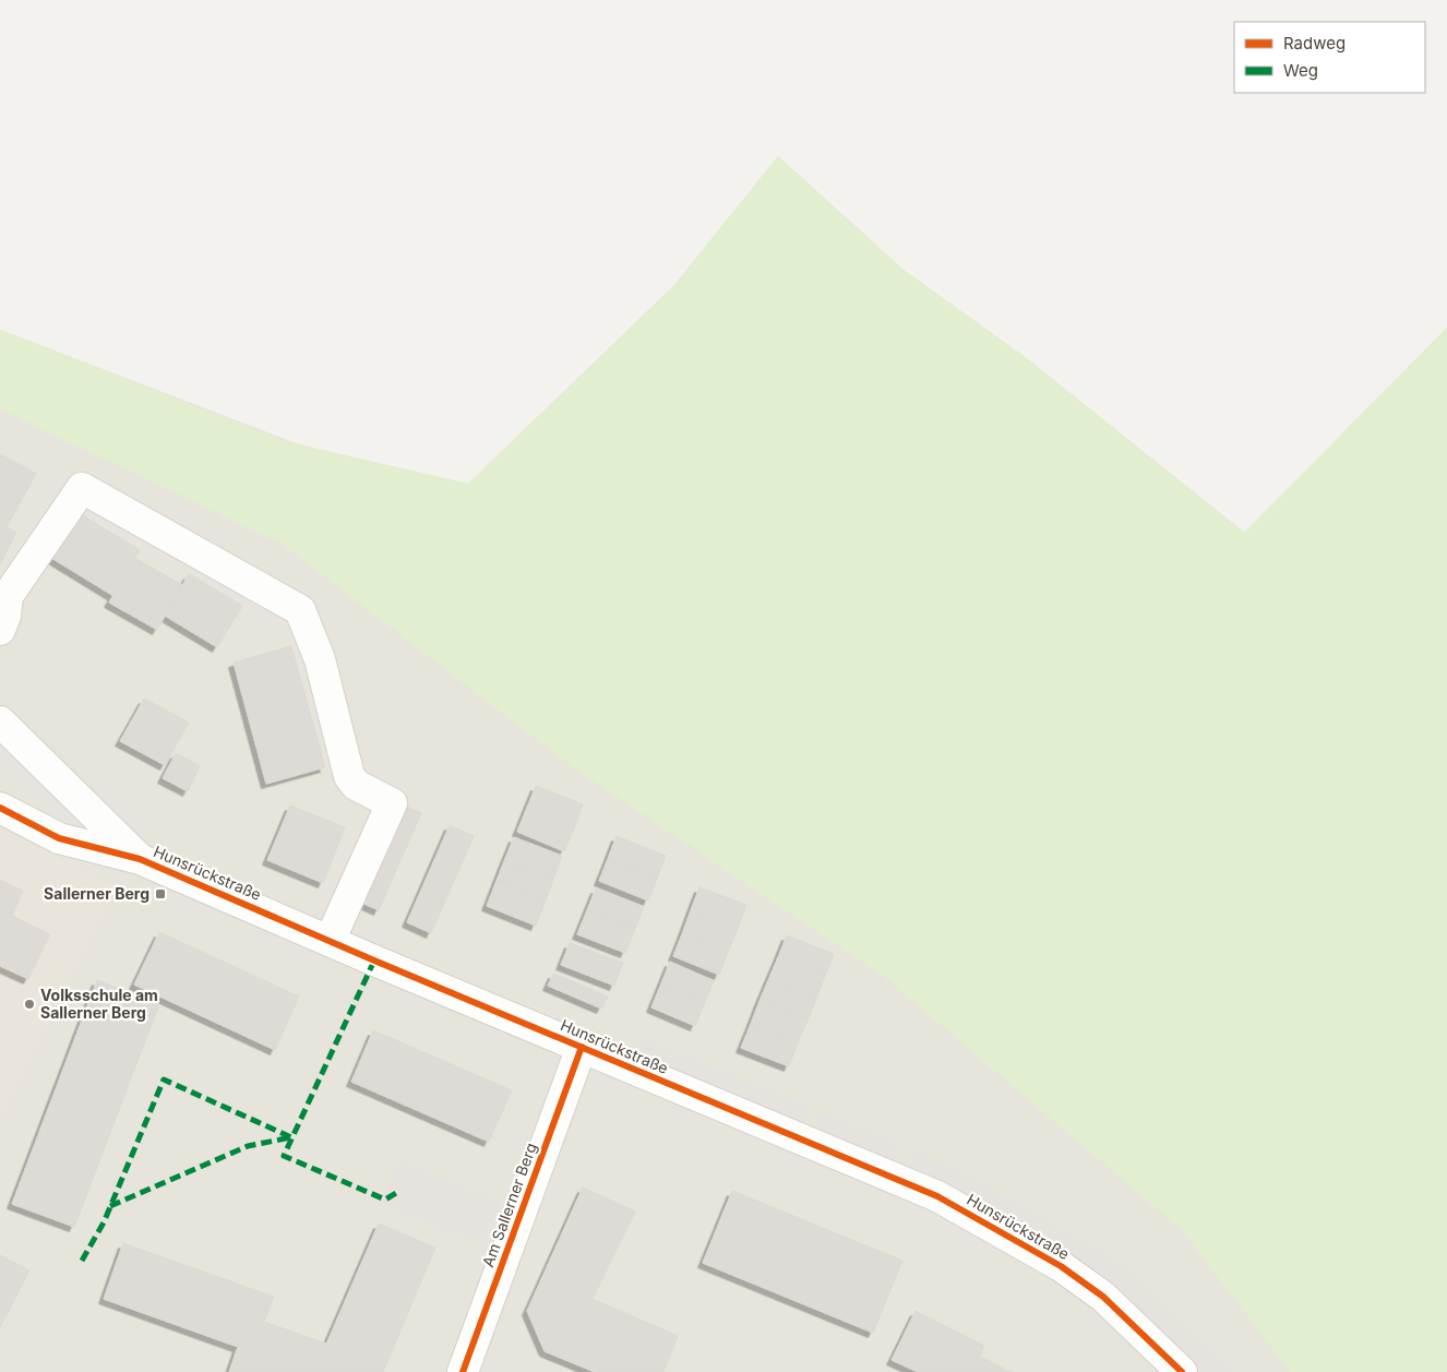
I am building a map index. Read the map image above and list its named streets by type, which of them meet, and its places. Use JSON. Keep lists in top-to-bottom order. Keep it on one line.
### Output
{"streets":{"street":["Hunsrückstraße","Am Sallerner Berg"]},"crossings":[["Hunsrückstraße","Am Sallerner Berg"]],"places":{"transit":["Sallerner Berg"],"other":["Volksschule am Sallerner Berg"]},"legend":["Radweg","Weg"]}
